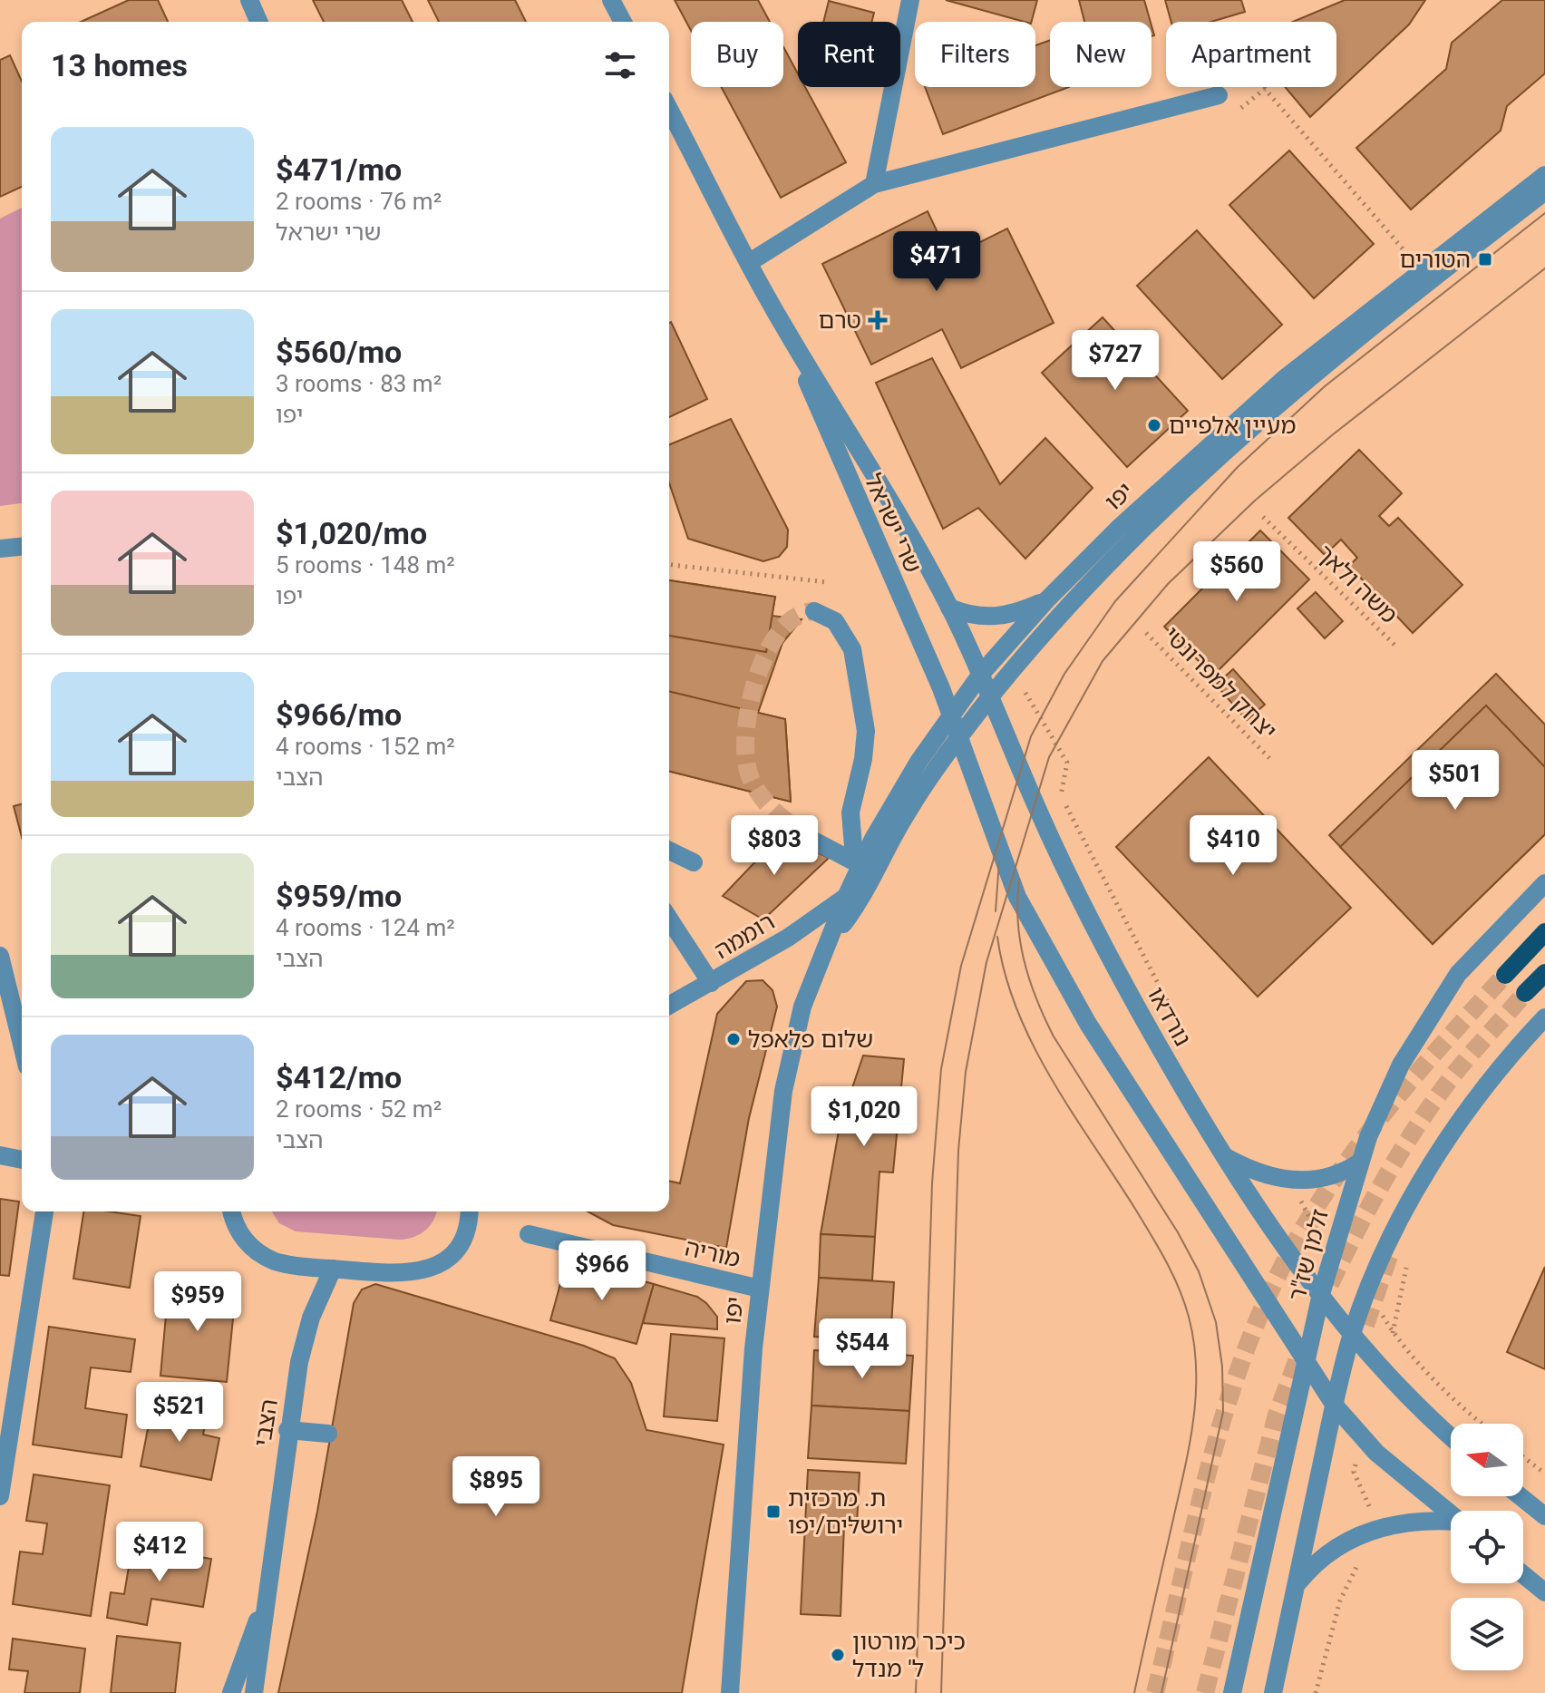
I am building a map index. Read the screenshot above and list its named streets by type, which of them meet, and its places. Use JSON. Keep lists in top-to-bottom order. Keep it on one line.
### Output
{"streets":{"street":["יפו","שרי ישראל","רוממה","נורדאו","מוריה","זלמן שז\"ר","הצבי"],"path":["משה ולאך","יצחק למפרונטי"]},"crossings":[["יפו","שרי ישראל"],["יפו","רוממה"],["יפו","נורדאו"],["יפו","מוריה"],["שרי ישראל","נורדאו"],["נורדאו","זלמן שז\"ר"]],"places":{"transit":["הטורים","ת. מרכזית ירושלים/יפו"],"health":["טרם"],"other":["מעיין אלפיים","שלום פלאפל","כיכר מורטון ל' מנדל"]},"north":"left","page":{"chip":["Buy","Rent","Filters","New","Apartment"],"heading":"13 homes","list":[{"name":"$471/mo","note":"2 rooms · 76 m² · שרי ישראל"},{"name":"$560/mo","note":"3 rooms · 83 m² · יפו"},{"name":"$1,020/mo","note":"5 rooms · 148 m² · יפו"},{"name":"$966/mo","note":"4 rooms · 152 m² · הצבי"},{"name":"$959/mo","note":"4 rooms · 124 m² · הצבי"},{"name":"$412/mo","note":"2 rooms · 52 m² · הצבי"}],"price":["$471","$727","$560","$501","$803","$410","$1,020","$966","$959","$544","$521","$895","$412"]}}
